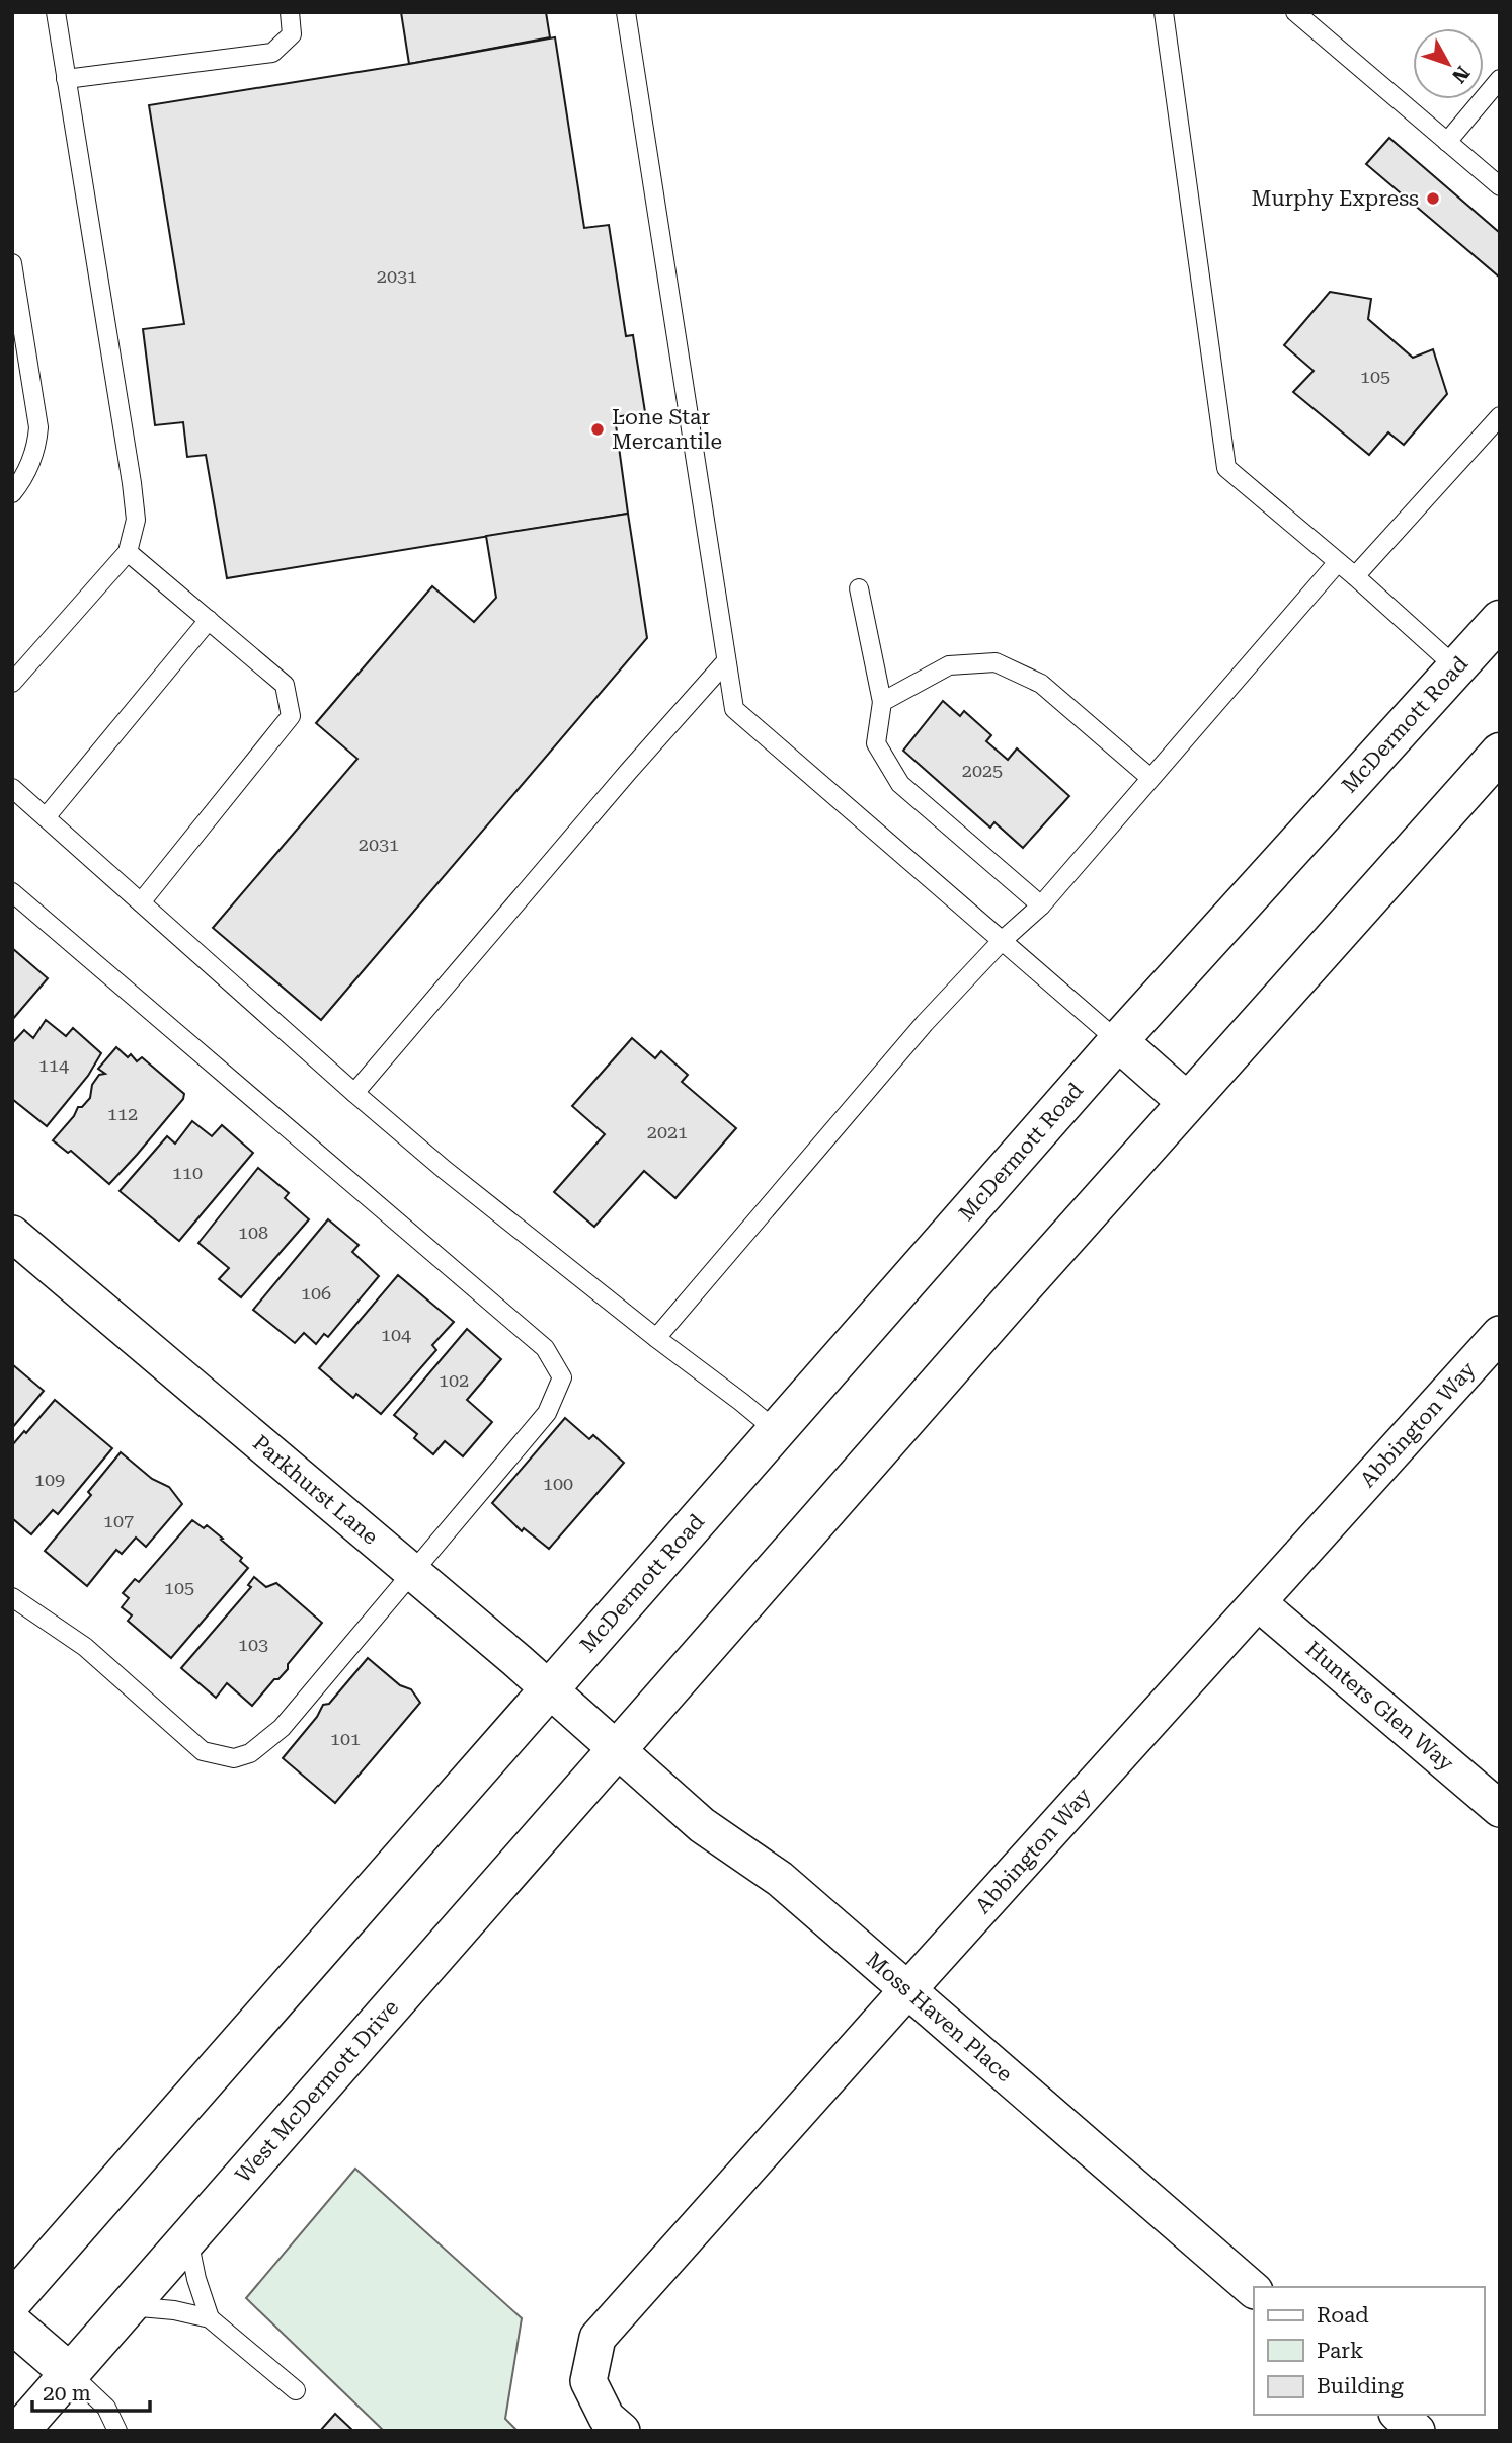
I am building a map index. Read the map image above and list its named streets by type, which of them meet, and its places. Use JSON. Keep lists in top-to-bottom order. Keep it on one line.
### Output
{"streets":{"main road":["McDermott Road","West McDermott Drive"],"street":["Abbington Way","Parkhurst Lane","Hunters Glen Way","Moss Haven Place"]},"crossings":[["McDermott Road","Parkhurst Lane"],["Abbington Way","Hunters Glen Way"],["Abbington Way","Moss Haven Place"],["Parkhurst Lane","Moss Haven Place"],["Parkhurst Lane","West McDermott Drive"],["Moss Haven Place","West McDermott Drive"]],"places":["Murphy Express","Lone Star Mercantile"],"house_numbers":["2031","105","2025","2031","114","112","2021","110","108","106","104","102","109","100","107","105","103","101"],"legend":["Road","Park","Building"],"scale_bar":"20 m","north":"bottom right"}
